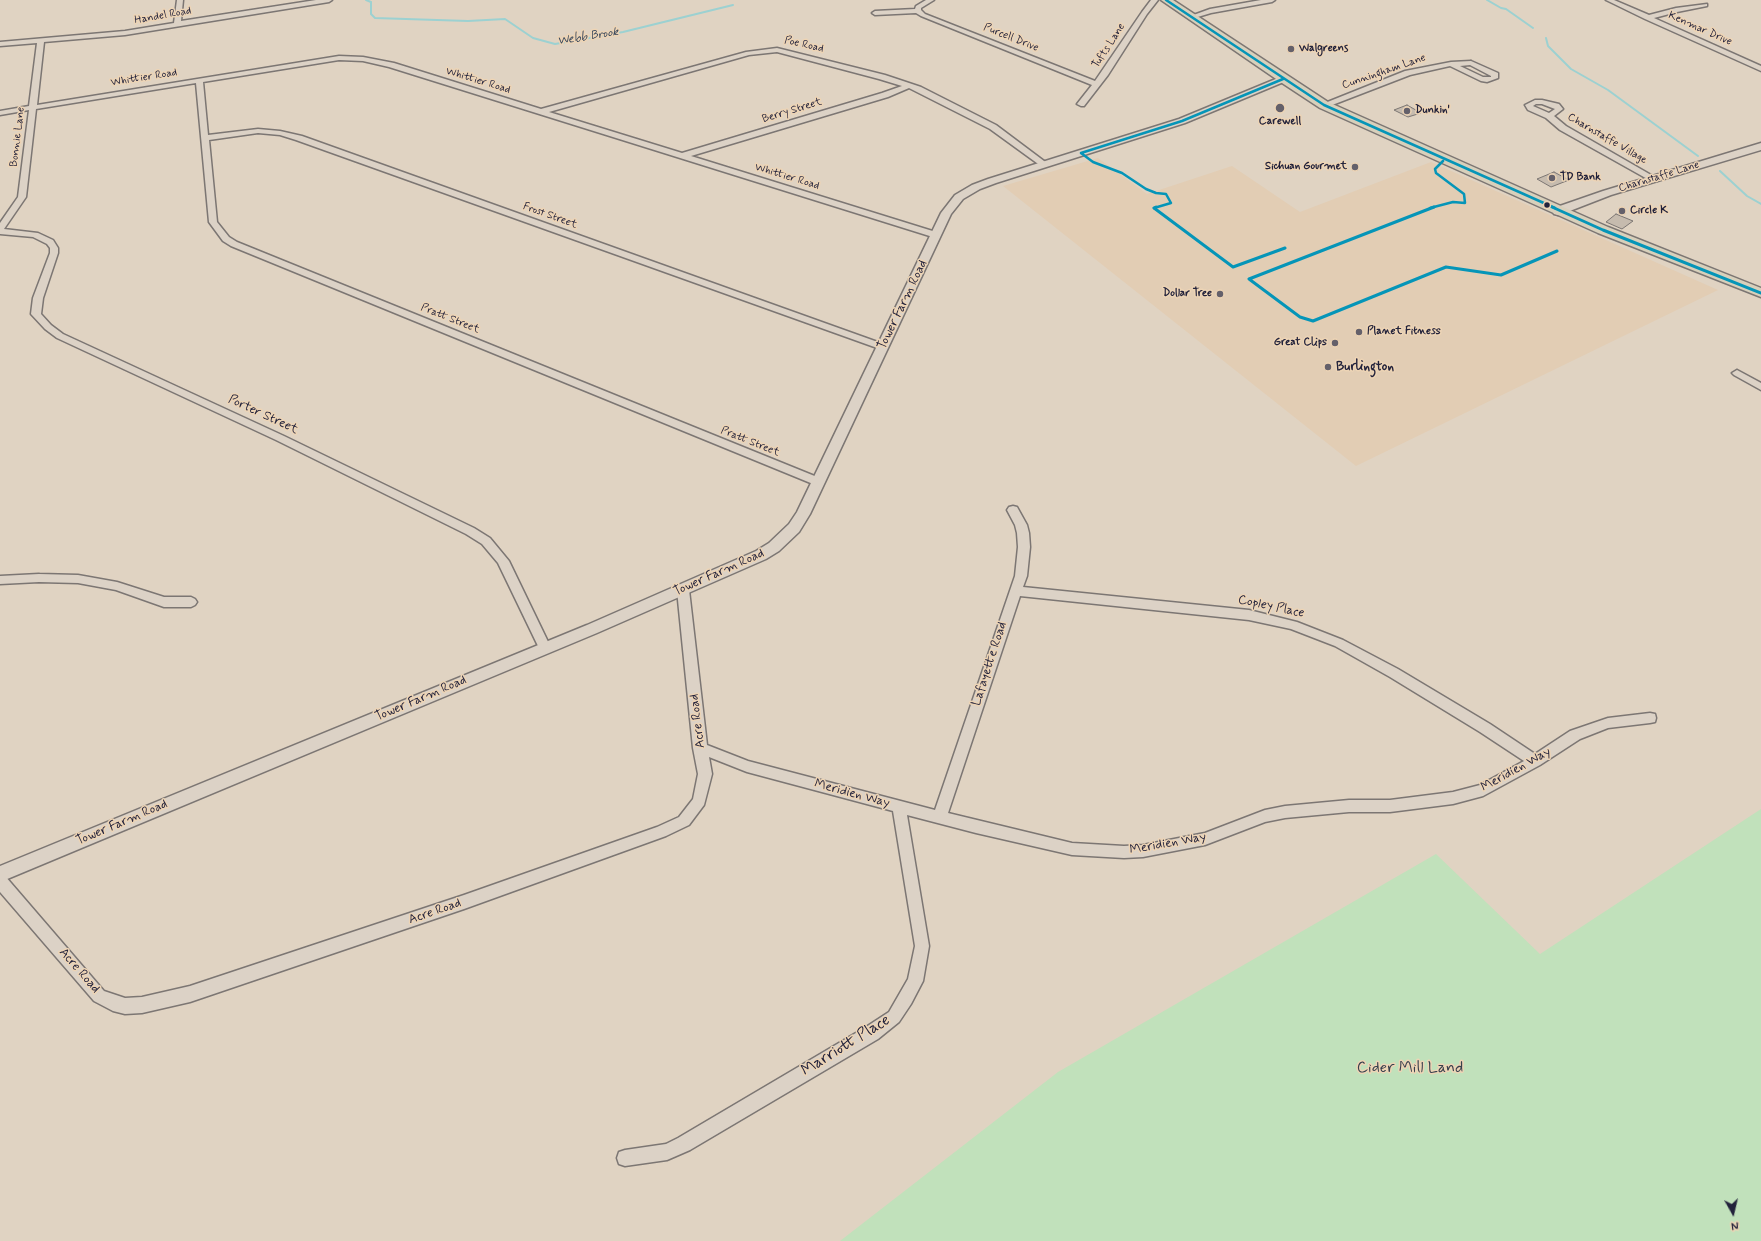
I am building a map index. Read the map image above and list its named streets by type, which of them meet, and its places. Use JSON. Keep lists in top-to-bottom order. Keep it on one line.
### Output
{"streets":{"main road":["Charnstaffe Lane"],"street":["Handel Road","Kenmar Drive","Purcell Drive","Poe Road","Tufts Lane","Cunningham Lane","Whittier Road","Berry Street","Bonnie Lane","Charnstaffe Village","Frost Street","Tower Farm Road","Pratt Street","Porter Street","Copley Place","Lafayette Road","Acre Road","Meridien Way","Marriott Place"]},"crossings":[["Handel Road","Bonnie Lane"],["Purcell Drive","Tufts Lane"],["Poe Road","Whittier Road"],["Poe Road","Berry Street"],["Poe Road","Tower Farm Road"],["Whittier Road","Berry Street"],["Whittier Road","Bonnie Lane"],["Whittier Road","Tower Farm Road"],["Whittier Road","Pratt Street"],["Bonnie Lane","Porter Street"],["Charnstaffe Village","Charnstaffe Lane"],["Frost Street","Tower Farm Road"],["Frost Street","Pratt Street"],["Tower Farm Road","Pratt Street"],["Tower Farm Road","Porter Street"],["Tower Farm Road","Acre Road"],["Copley Place","Lafayette Road"],["Copley Place","Meridien Way"],["Lafayette Road","Meridien Way"],["Acre Road","Meridien Way"],["Meridien Way","Marriott Place"]],"water":["Webb Brook"],"parks":["Cider Mill Land"],"places":["Walgreens","Carewell","Dunkin'","Sichuan Gourmet","TD Bank","Circle K","Dollar Tree","Planet Fitness","Great Clips","Burlington"],"north":"bottom"}
